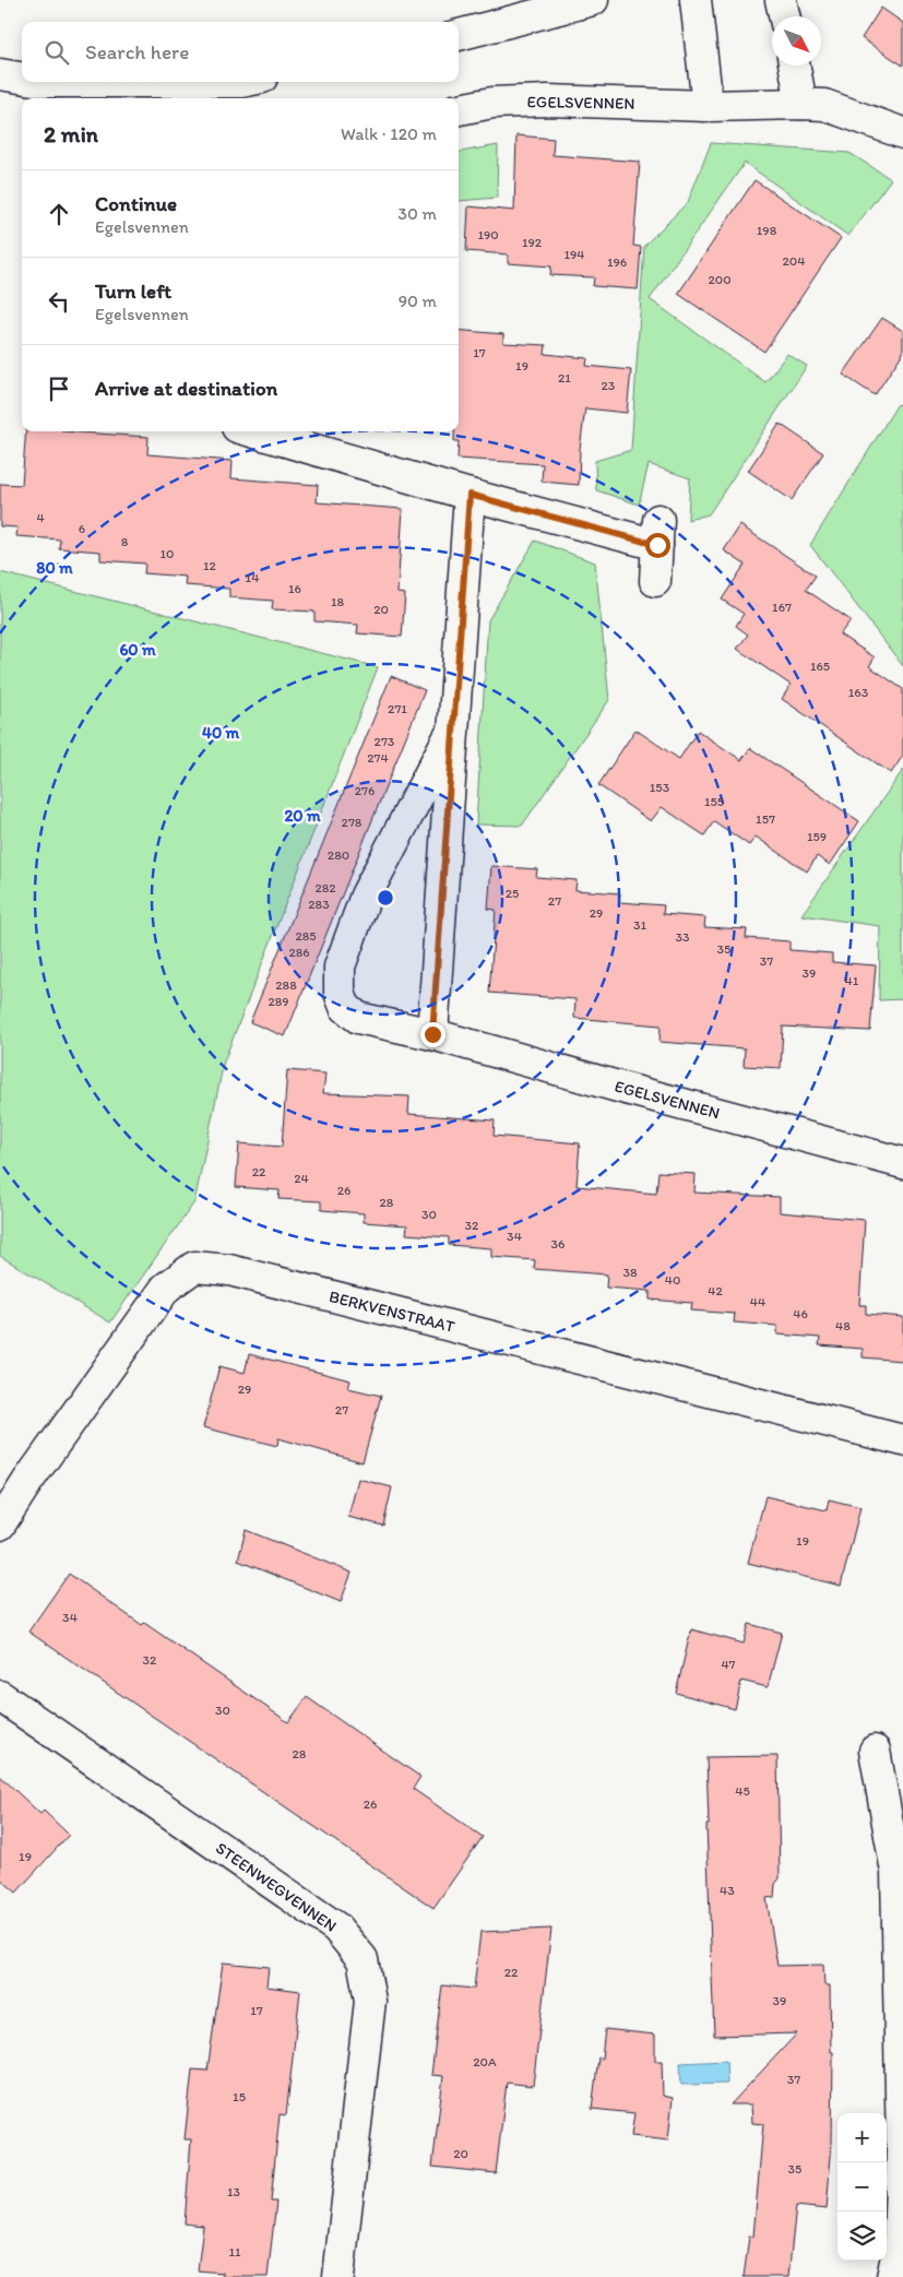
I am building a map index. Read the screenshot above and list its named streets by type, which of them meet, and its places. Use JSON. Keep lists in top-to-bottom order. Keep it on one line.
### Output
{"streets":{"street":["EGELSVENNEN","BERKVENSTRAAT","STEENWEGVENNEN"]},"house_numbers":["198","190","192","194","204","196","200","17","19","21","23","4","6","8","10","12","14","16","18","167","20","165","163","271","273","274","153","276","155","157","278","159","280","282","25","27","283","29","31","285","33","35","286","37","39","41","288","289","22","24","26","28","30","32","34","36","38","40","42","44","46","48","29","27","19","34","32","47","30","28","45","26","19","43","22","39","17","20A","37","15","20","35","13","11"],"north":"bottom right","page":{"search":"Search here","heading":["2 min","Walk · 120 m"],"list":[["Continue","Egelsvennen","30 m"],["Turn left","Egelsvennen","90 m"],"Arrive at destination"],"map_buttons":["+","−"]},"rings":["80 m","60 m","40 m","20 m"]}
